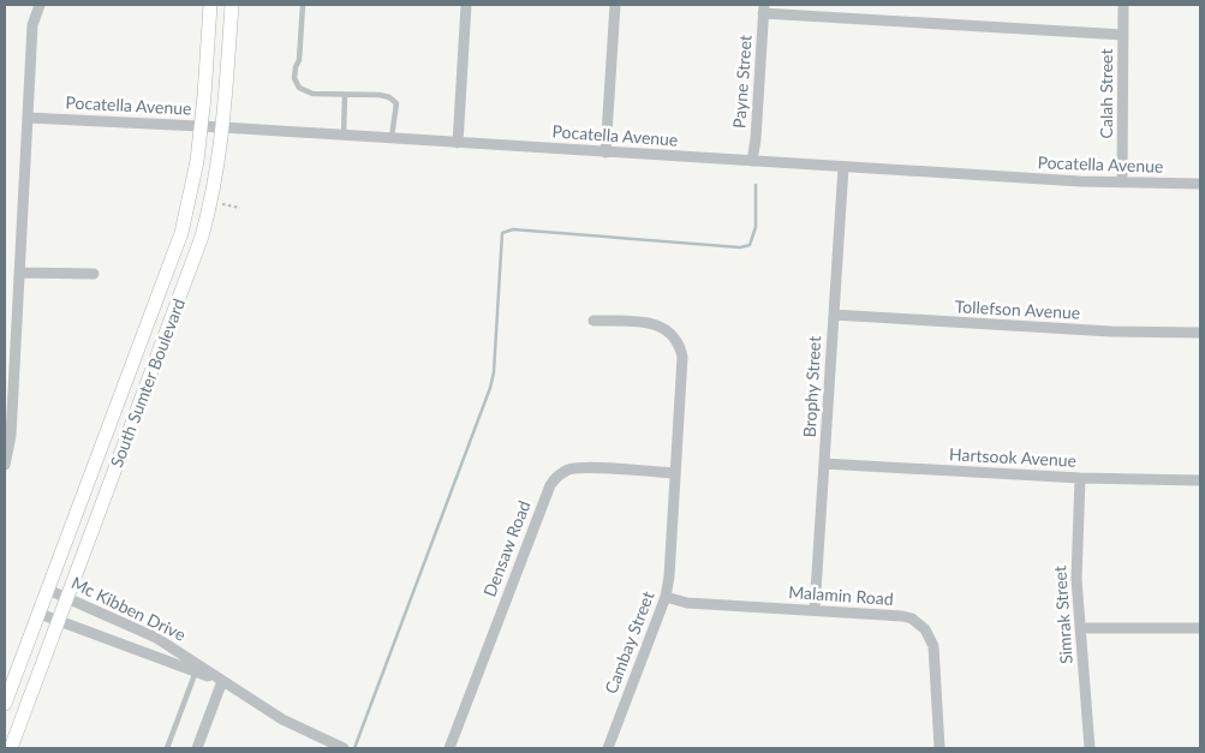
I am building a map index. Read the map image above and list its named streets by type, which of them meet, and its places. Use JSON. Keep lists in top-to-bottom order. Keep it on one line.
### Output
{"streets":{"main road":["South Sumter Boulevard"],"street":["Payne Street","Calah Street","Pocatella Avenue","Tollefson Avenue","Brophy Street","Hartsook Avenue","Densaw Road","Malamin Road","Mc Kibben Drive","Simrak Street","Cambay Street"]},"crossings":[["Payne Street","Pocatella Avenue"],["Calah Street","Pocatella Avenue"],["Pocatella Avenue","South Sumter Boulevard"],["Pocatella Avenue","Brophy Street"],["Tollefson Avenue","Brophy Street"],["South Sumter Boulevard","Mc Kibben Drive"],["Brophy Street","Hartsook Avenue"],["Brophy Street","Malamin Road"],["Hartsook Avenue","Simrak Street"],["Densaw Road","Cambay Street"],["Malamin Road","Cambay Street"]]}
